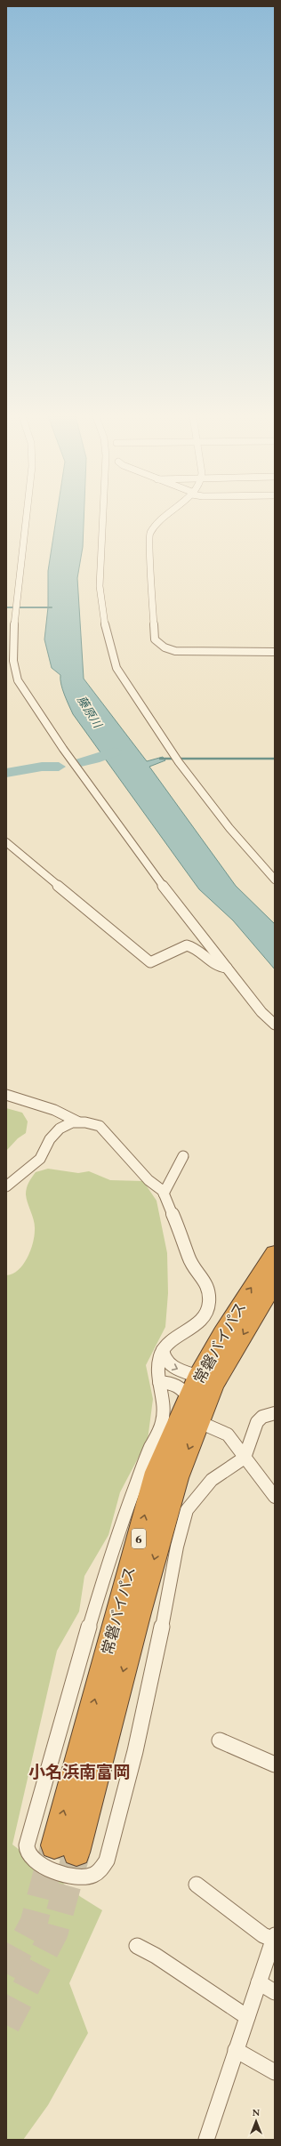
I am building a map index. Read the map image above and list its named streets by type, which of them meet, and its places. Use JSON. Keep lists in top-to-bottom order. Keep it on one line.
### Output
{"streets":{"highway":["常磐バイパス","6"]},"districts":["小名浜南富岡"],"water":["藤原川"],"north":"top"}
